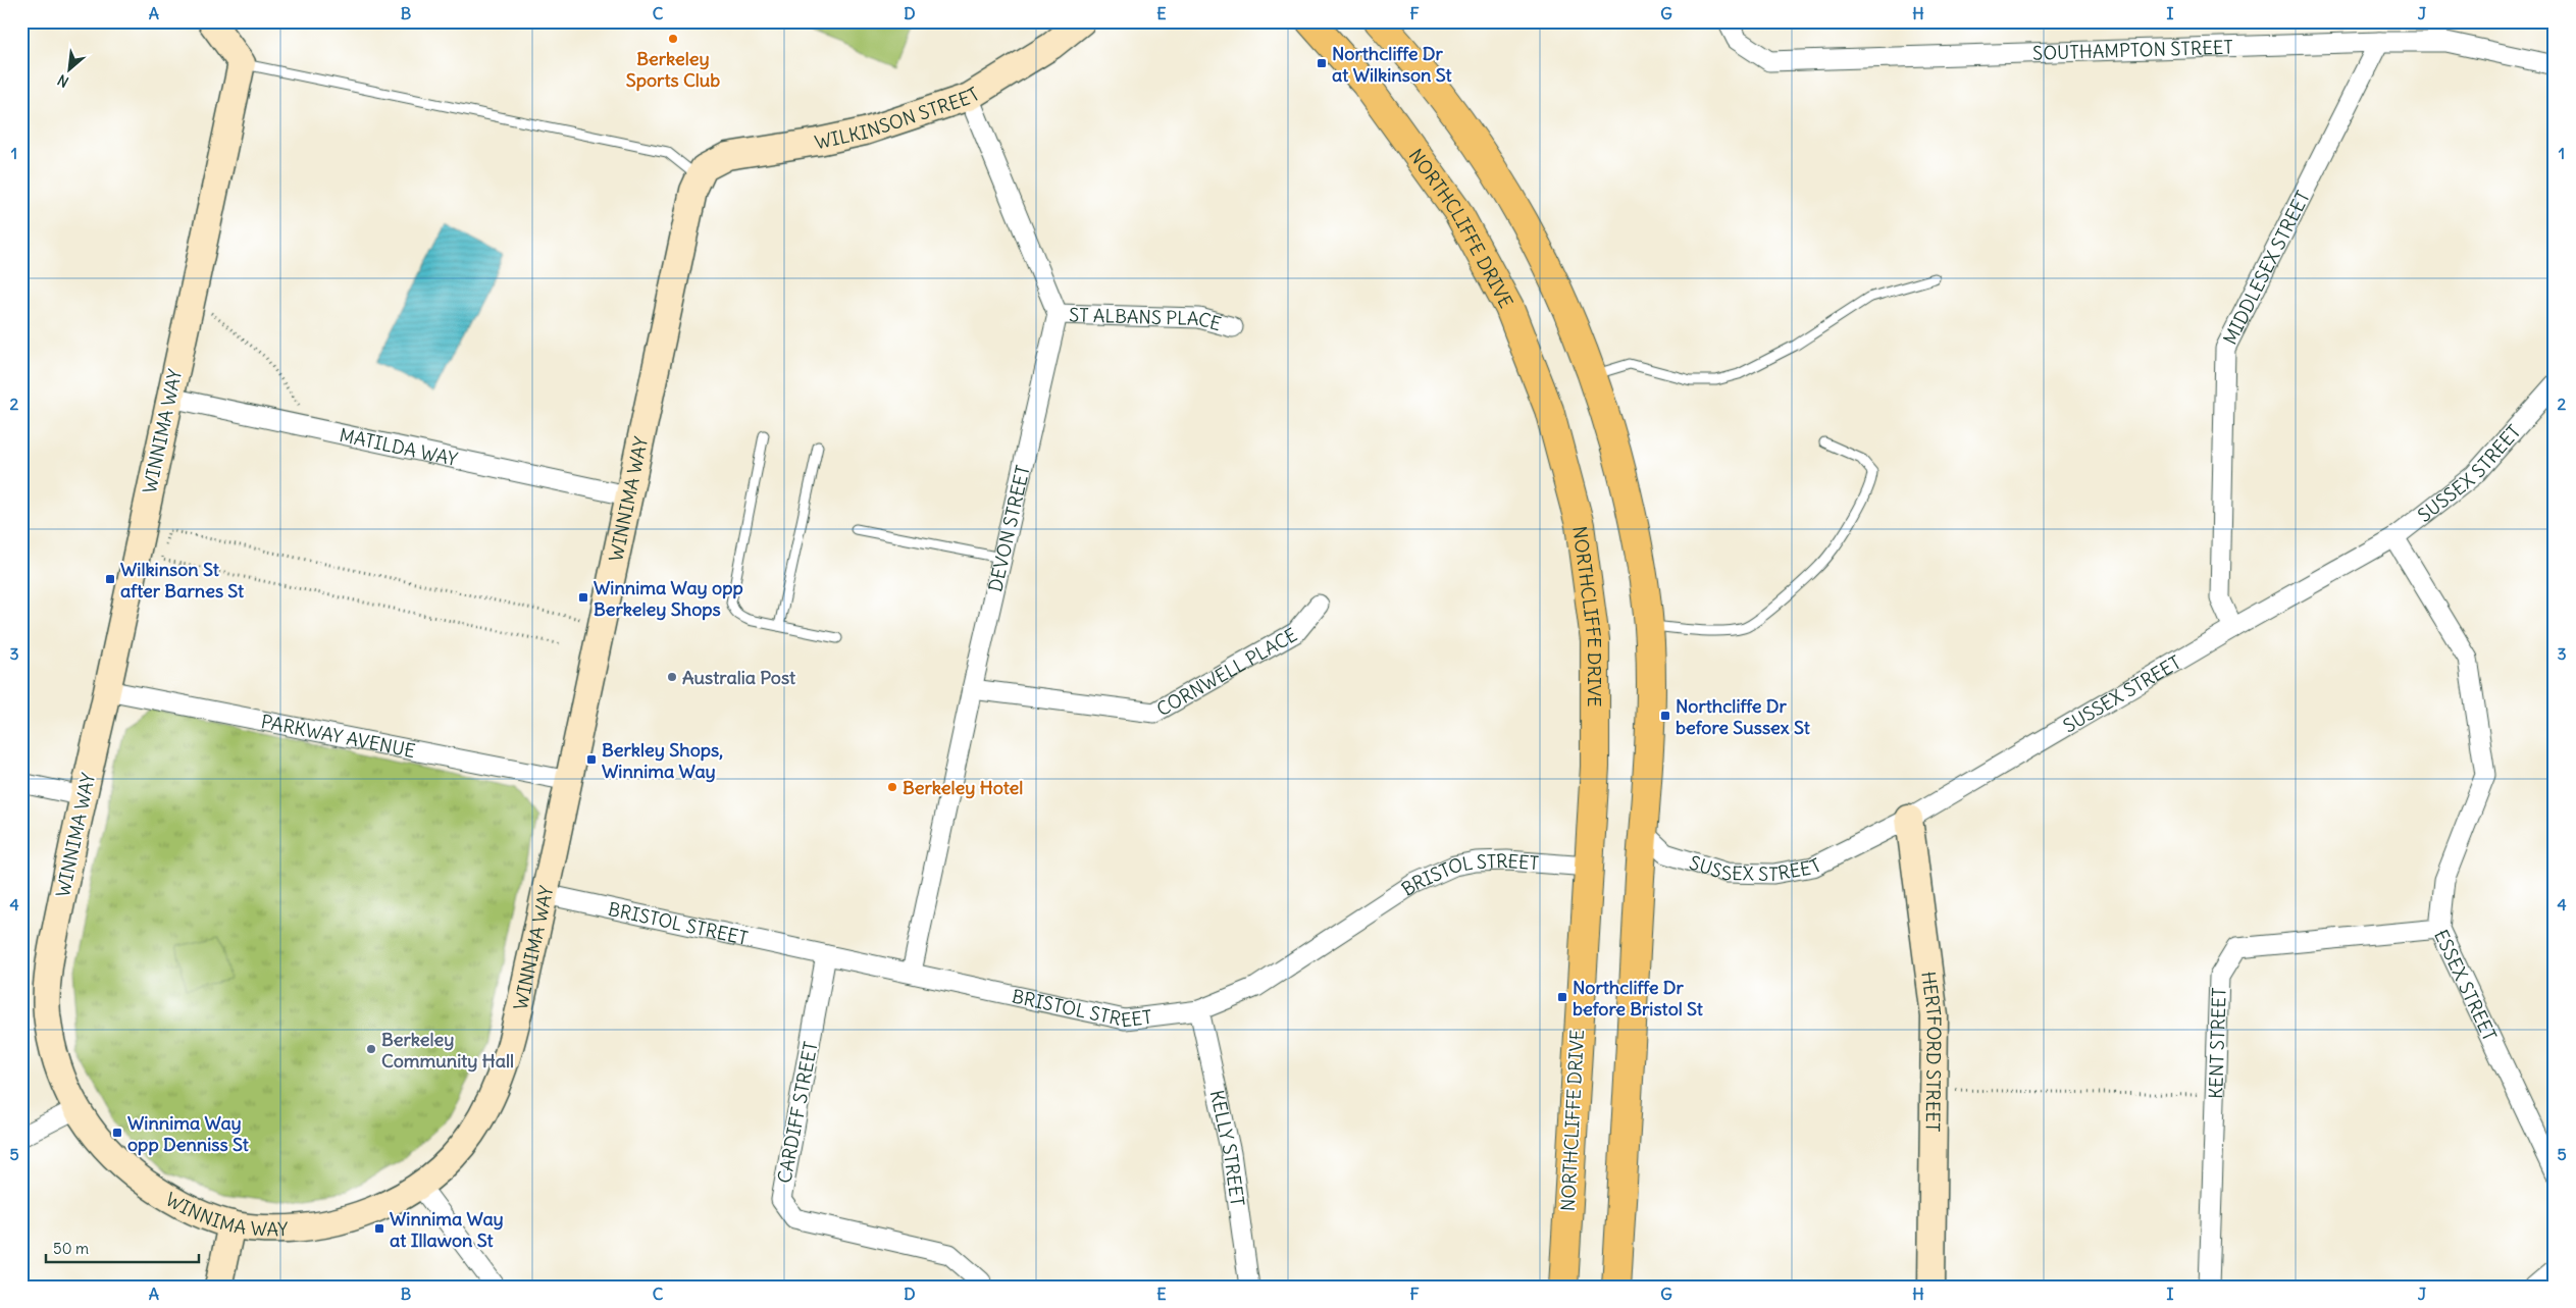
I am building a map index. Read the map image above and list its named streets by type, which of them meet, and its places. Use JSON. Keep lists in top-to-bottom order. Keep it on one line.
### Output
{"streets":{"main road":["NORTHCLIFFE DRIVE"],"street":["SOUTHAMPTON STREET","WILKINSON STREET","MIDDLESEX STREET","ST ALBANS PLACE","WINNIMA WAY","MATILDA WAY","SUSSEX STREET","DEVON STREET","CORNWELL PLACE","PARKWAY AVENUE","BRISTOL STREET","ESSEX STREET","KENT STREET","HERTFORD STREET","CARDIFF STREET","KELLY STREET"]},"crossings":[["SOUTHAMPTON STREET","MIDDLESEX STREET"],["WILKINSON STREET","WINNIMA WAY"],["NORTHCLIFFE DRIVE","BRISTOL STREET"],["MIDDLESEX STREET","SUSSEX STREET"],["ST ALBANS PLACE","DEVON STREET"],["WINNIMA WAY","MATILDA WAY"],["WINNIMA WAY","PARKWAY AVENUE"],["WINNIMA WAY","BRISTOL STREET"],["SUSSEX STREET","ESSEX STREET"],["SUSSEX STREET","HERTFORD STREET"],["DEVON STREET","CORNWELL PLACE"],["DEVON STREET","BRISTOL STREET"],["BRISTOL STREET","CARDIFF STREET"],["BRISTOL STREET","KELLY STREET"],["ESSEX STREET","KENT STREET"]],"places":{"other":["Berkeley Sports Club","Australia Post","Berkeley Hotel","Berkeley Community Hall"],"transit":["Northcliffe Dr at Wilkinson St","Wilkinson St after Barnes St","Winnima Way opp Berkeley Shops","Northcliffe Dr before Sussex St","Berkley Shops, Winnima Way","Northcliffe Dr before Bristol St","Winnima Way opp Denniss St","Winnima Way at Illawon St"]},"scale_bar":"50 m","north":"bottom left","grid":{"columns":["A","B","C","D","E","F","G","H","I","J"],"rows":["1","2","3","4","5"]}}
